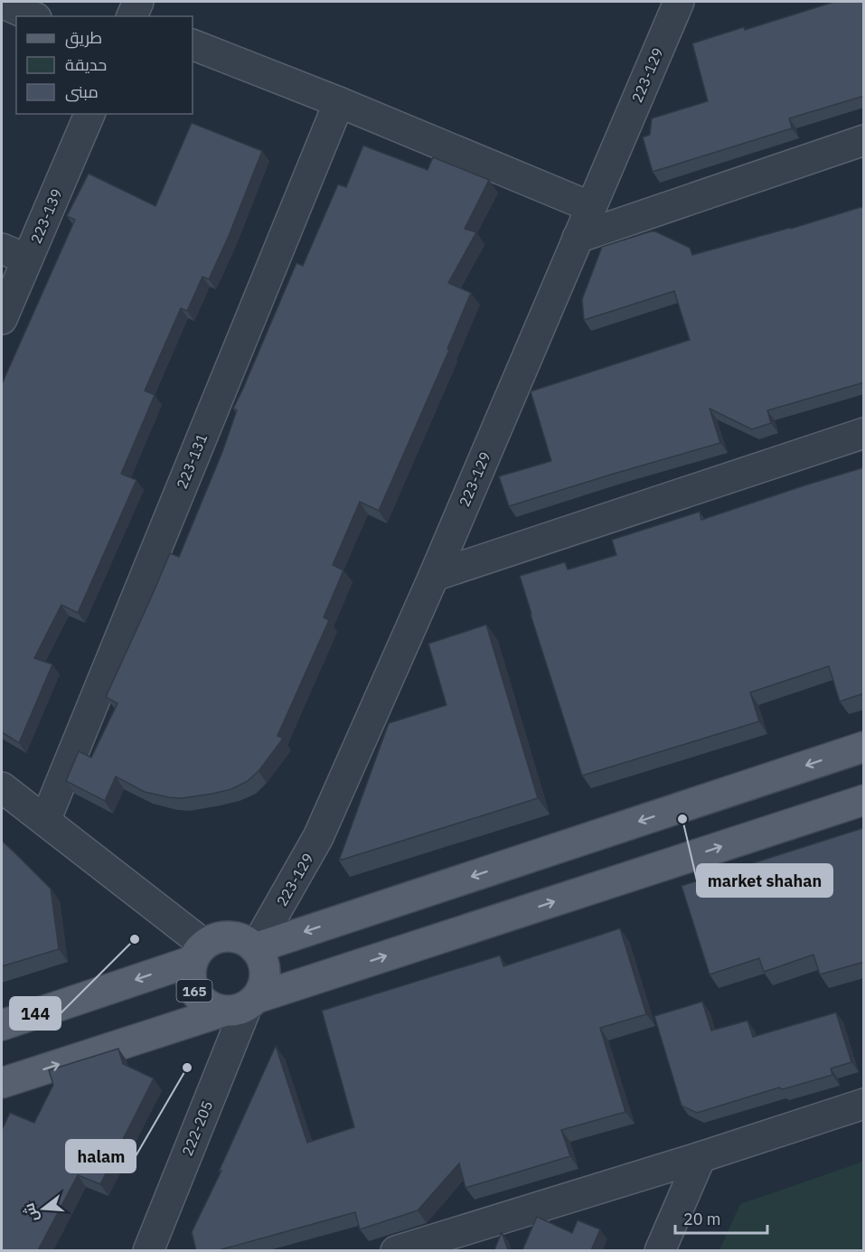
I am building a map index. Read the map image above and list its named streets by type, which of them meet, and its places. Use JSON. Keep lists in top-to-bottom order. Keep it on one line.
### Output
{"streets":{"main road":["165"],"street":["223-129","223-139","223-131","222-205"]},"crossings":[["223-129","165"],["223-129","222-205"],["165","222-205"]],"places":["market shahan","144","halam"],"legend":["طريق","حديقة","مبنى"],"scale_bar":"20 m","north":"left"}
